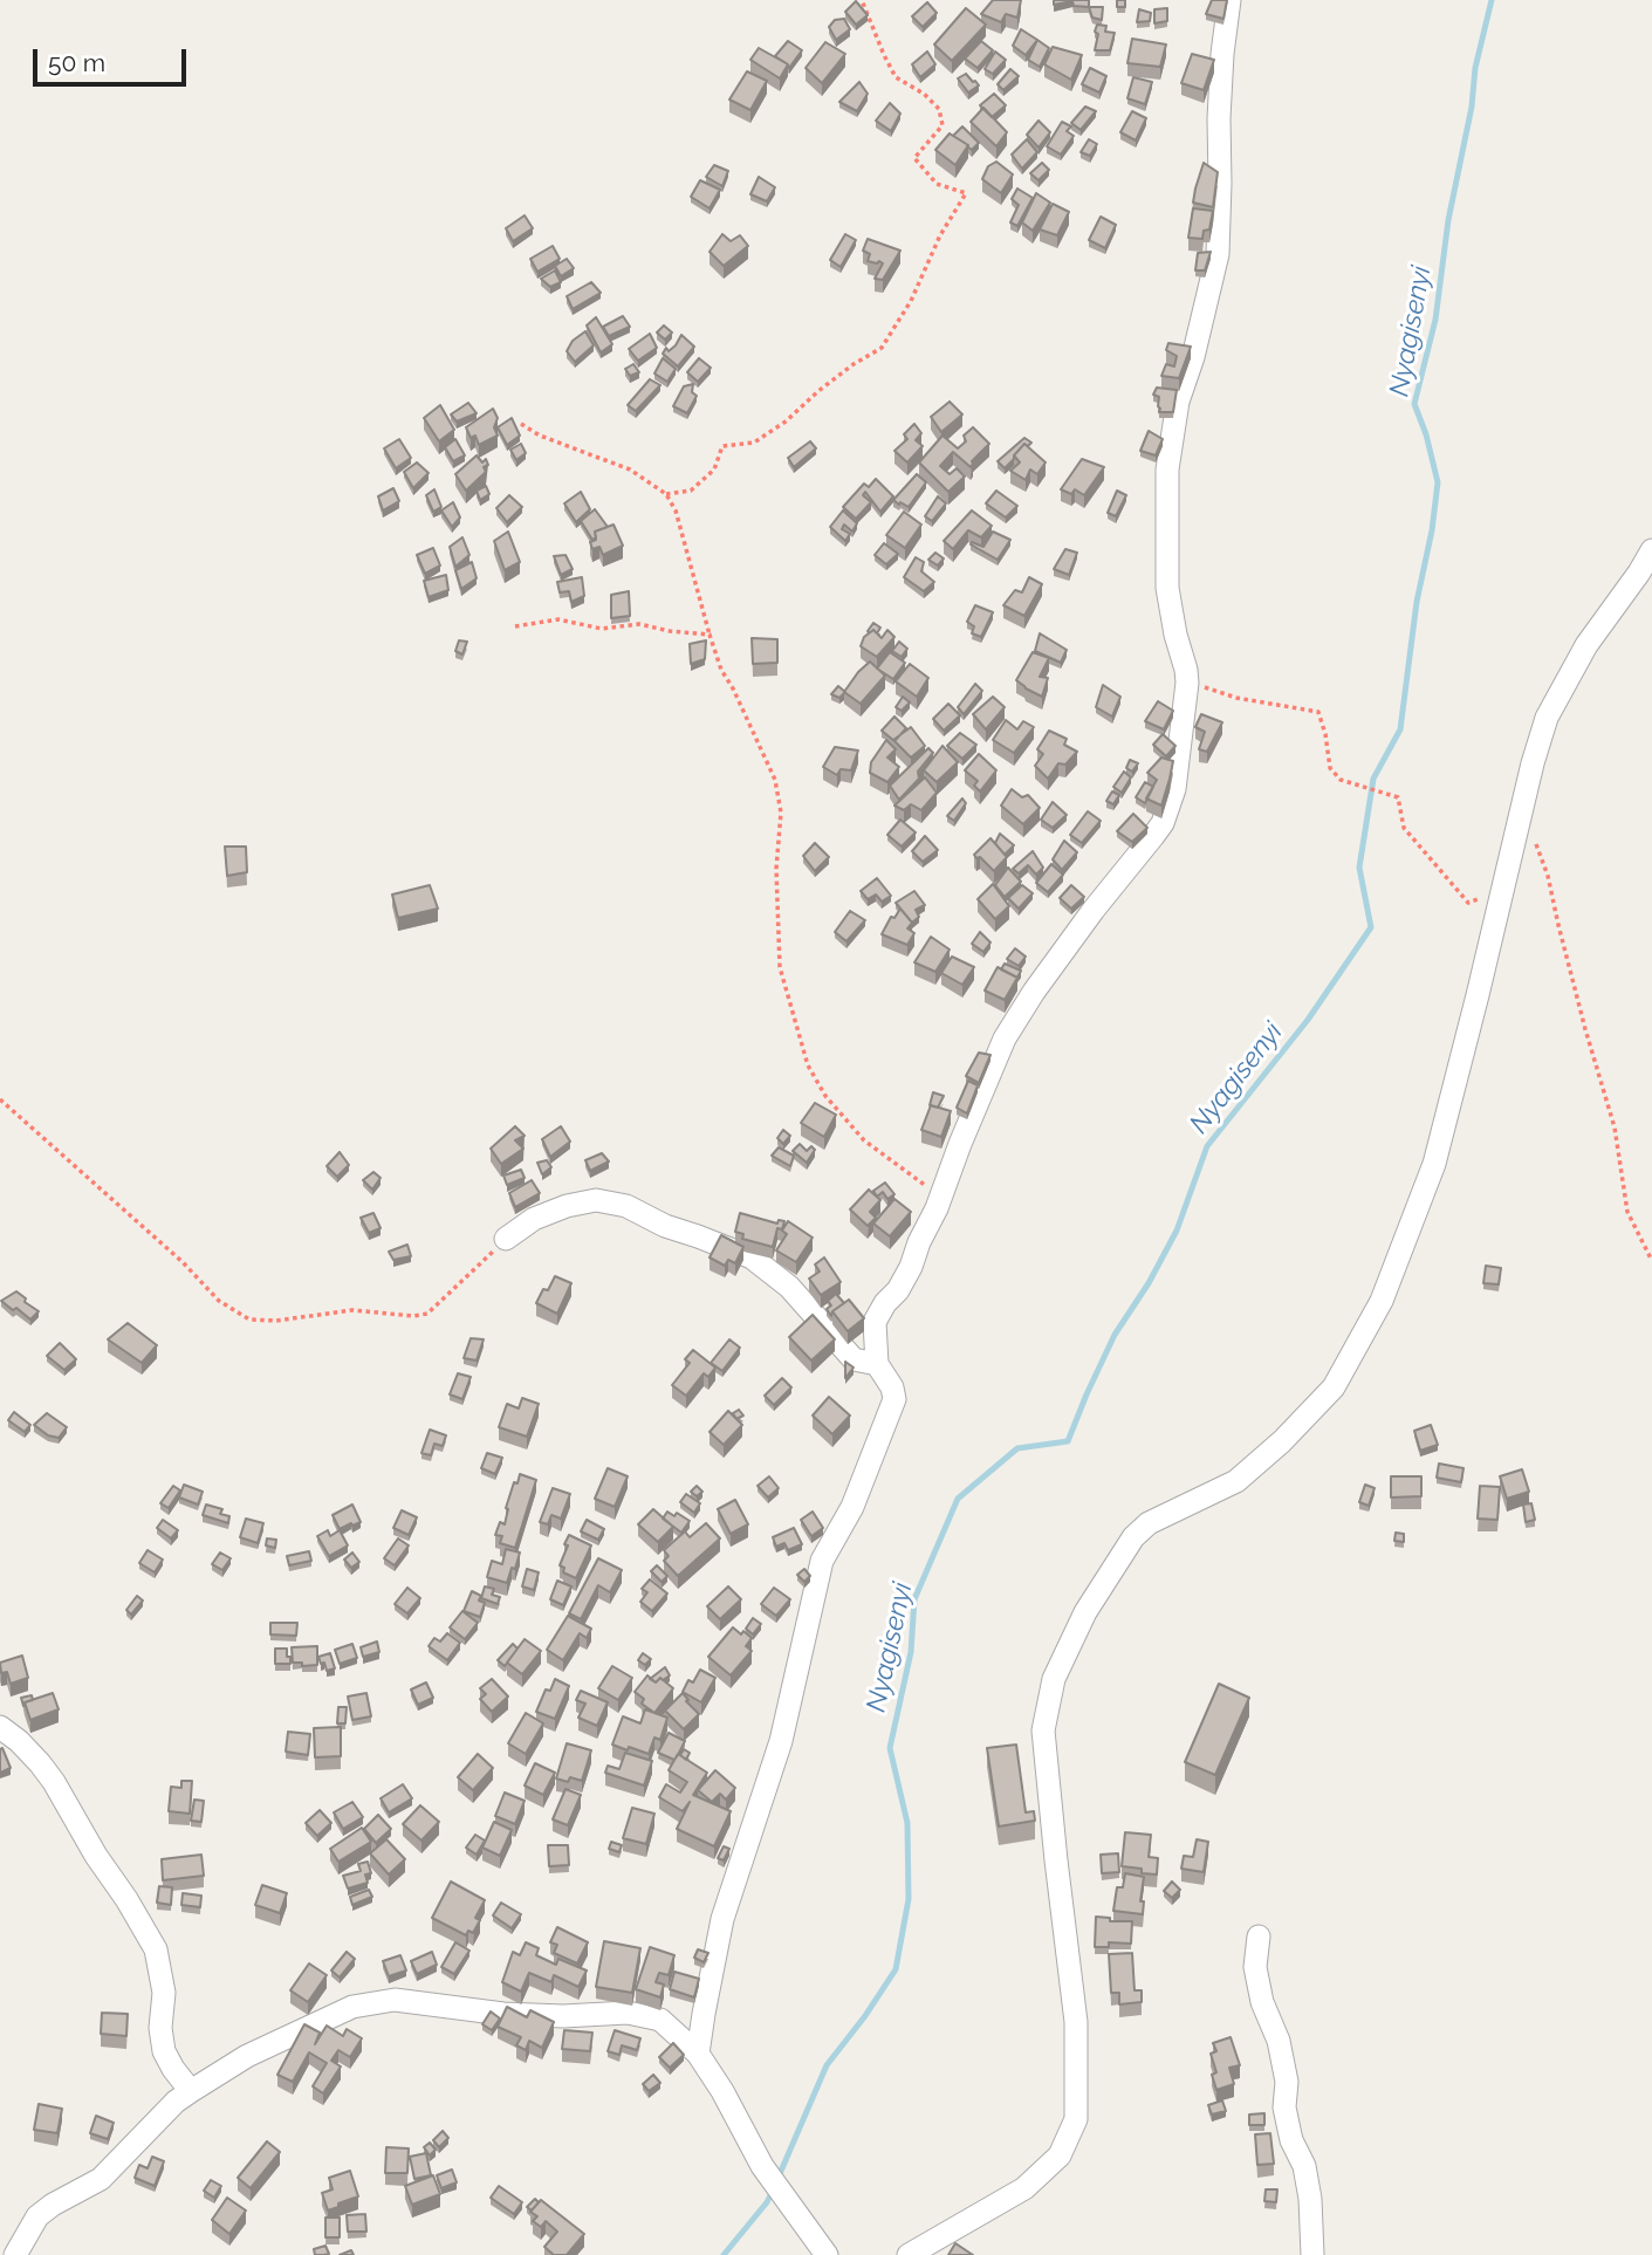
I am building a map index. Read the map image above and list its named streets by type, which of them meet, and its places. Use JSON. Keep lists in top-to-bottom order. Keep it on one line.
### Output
{"water":["Nyagisenyi"],"scale_bar":"50 m"}
